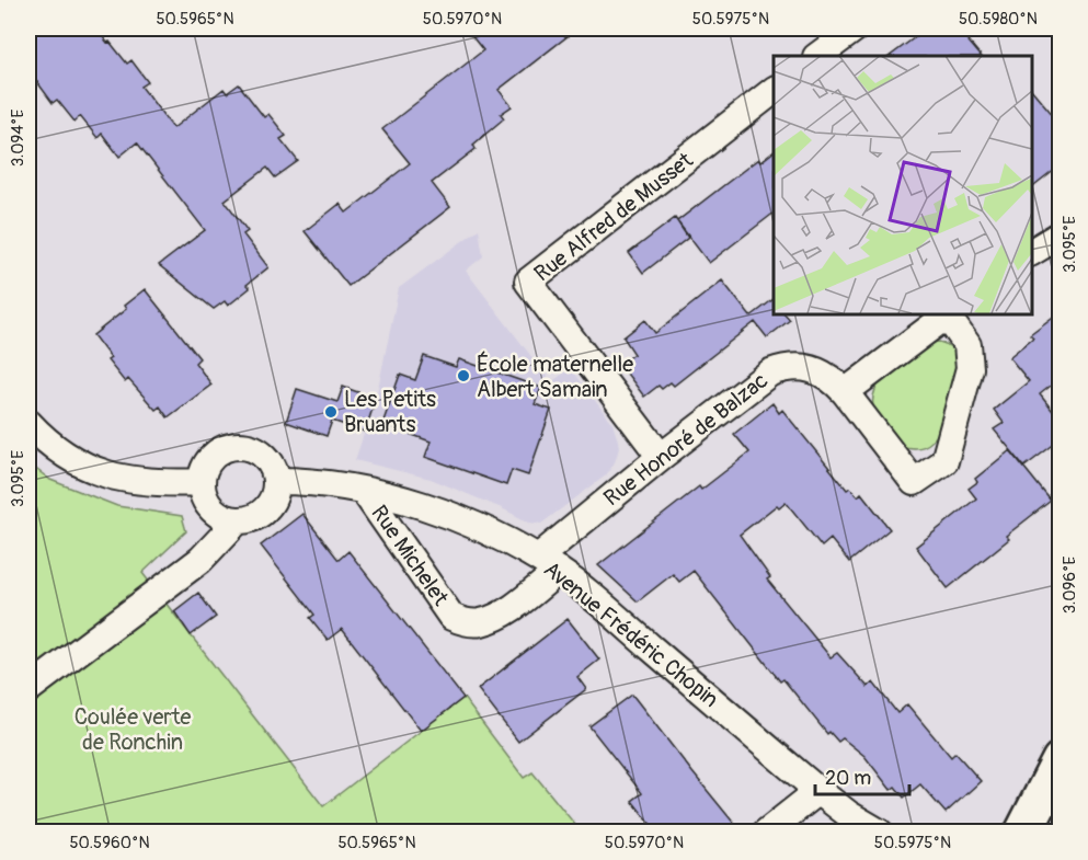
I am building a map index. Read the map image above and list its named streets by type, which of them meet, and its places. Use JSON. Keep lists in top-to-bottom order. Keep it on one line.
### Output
{"streets":{"street":["Rue Alfred de Musset","Rue Honoré de Balzac","Rue Michelet","Avenue Frédéric Chopin"]},"crossings":[["Rue Alfred de Musset","Rue Honoré de Balzac"],["Rue Honoré de Balzac","Rue Michelet"],["Rue Honoré de Balzac","Avenue Frédéric Chopin"],["Rue Michelet","Avenue Frédéric Chopin"]],"parks":["Coulée verte de Ronchin"],"places":["École maternelle Albert Samain","Les Petits Bruants"],"scale_bar":"20 m","coordinates":["50.5965°N","50.5970°N","50.5975°N","50.5980°N","3.094°E","3.095°E","3.096°E","50.5960°N"]}
